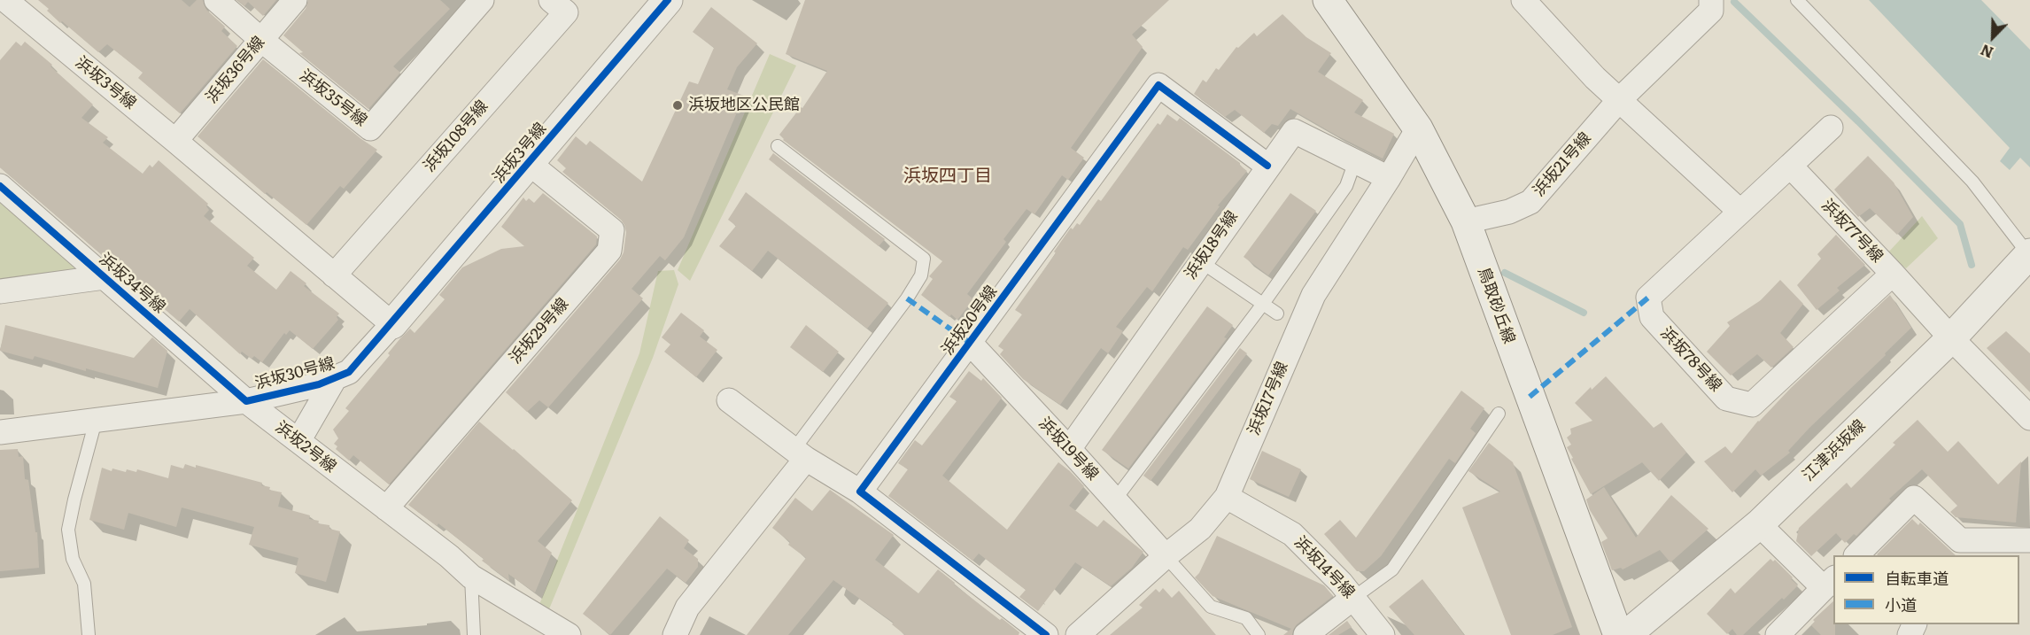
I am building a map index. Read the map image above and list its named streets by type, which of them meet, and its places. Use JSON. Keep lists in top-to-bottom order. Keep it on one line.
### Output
{"streets":{"street":["浜坂36号線","浜坂3号線","浜坂35号線","浜坂108号線","浜坂21号線","浜坂77号線","浜坂18号線","浜坂34号線","鳥取砂丘線","浜坂20号線","浜坂29号線","浜坂78号線","浜坂30号線","浜坂17号線","浜坂2号線","浜坂19号線","江津浜坂線","浜坂14号線"]},"crossings":[["浜坂36号線","浜坂3号線"],["浜坂36号線","浜坂35号線"],["浜坂3号線","浜坂108号線"],["浜坂3号線","浜坂29号線"],["浜坂3号線","浜坂30号線"],["浜坂21号線","鳥取砂丘線"],["浜坂77号線","浜坂78号線"],["浜坂77号線","江津浜坂線"],["浜坂18号線","浜坂20号線"],["浜坂18号線","浜坂17号線"],["浜坂18号線","浜坂19号線"],["浜坂34号線","浜坂30号線"],["浜坂34号線","浜坂2号線"],["鳥取砂丘線","浜坂17号線"],["浜坂20号線","浜坂19号線"],["浜坂29号線","浜坂2号線"],["浜坂30号線","浜坂2号線"],["浜坂17号線","浜坂19号線"],["浜坂17号線","浜坂14号線"]],"districts":["浜坂四丁目"],"places":["浜坂地区公民館"],"legend":["自転車道","小道"],"north":"bottom left"}
